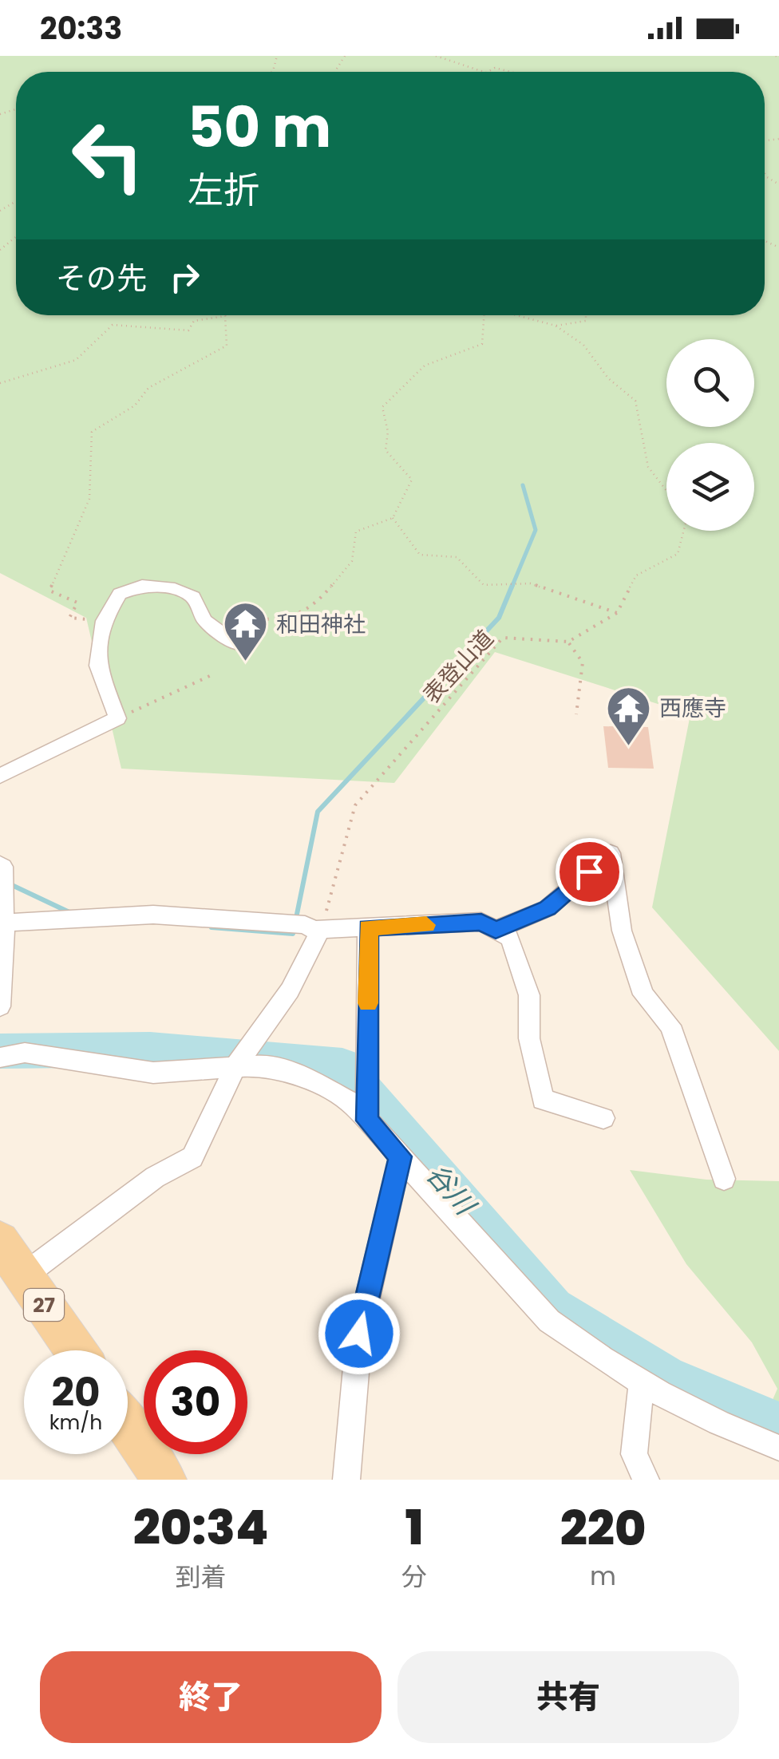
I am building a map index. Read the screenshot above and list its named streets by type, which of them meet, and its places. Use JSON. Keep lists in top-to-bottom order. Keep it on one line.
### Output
{"streets":{"main road":["27"],"path":["表登山道"]},"water":["谷川"],"places":{"temple":["和田神社","西應寺"]},"page":{"status":"20:33","turn":["50 m","左折"],"then":"その先","speed":"20 km/h","limit":"30","eta":["20:34","到着","1","分","220","m"],"buttons":["終了","共有"]}}
